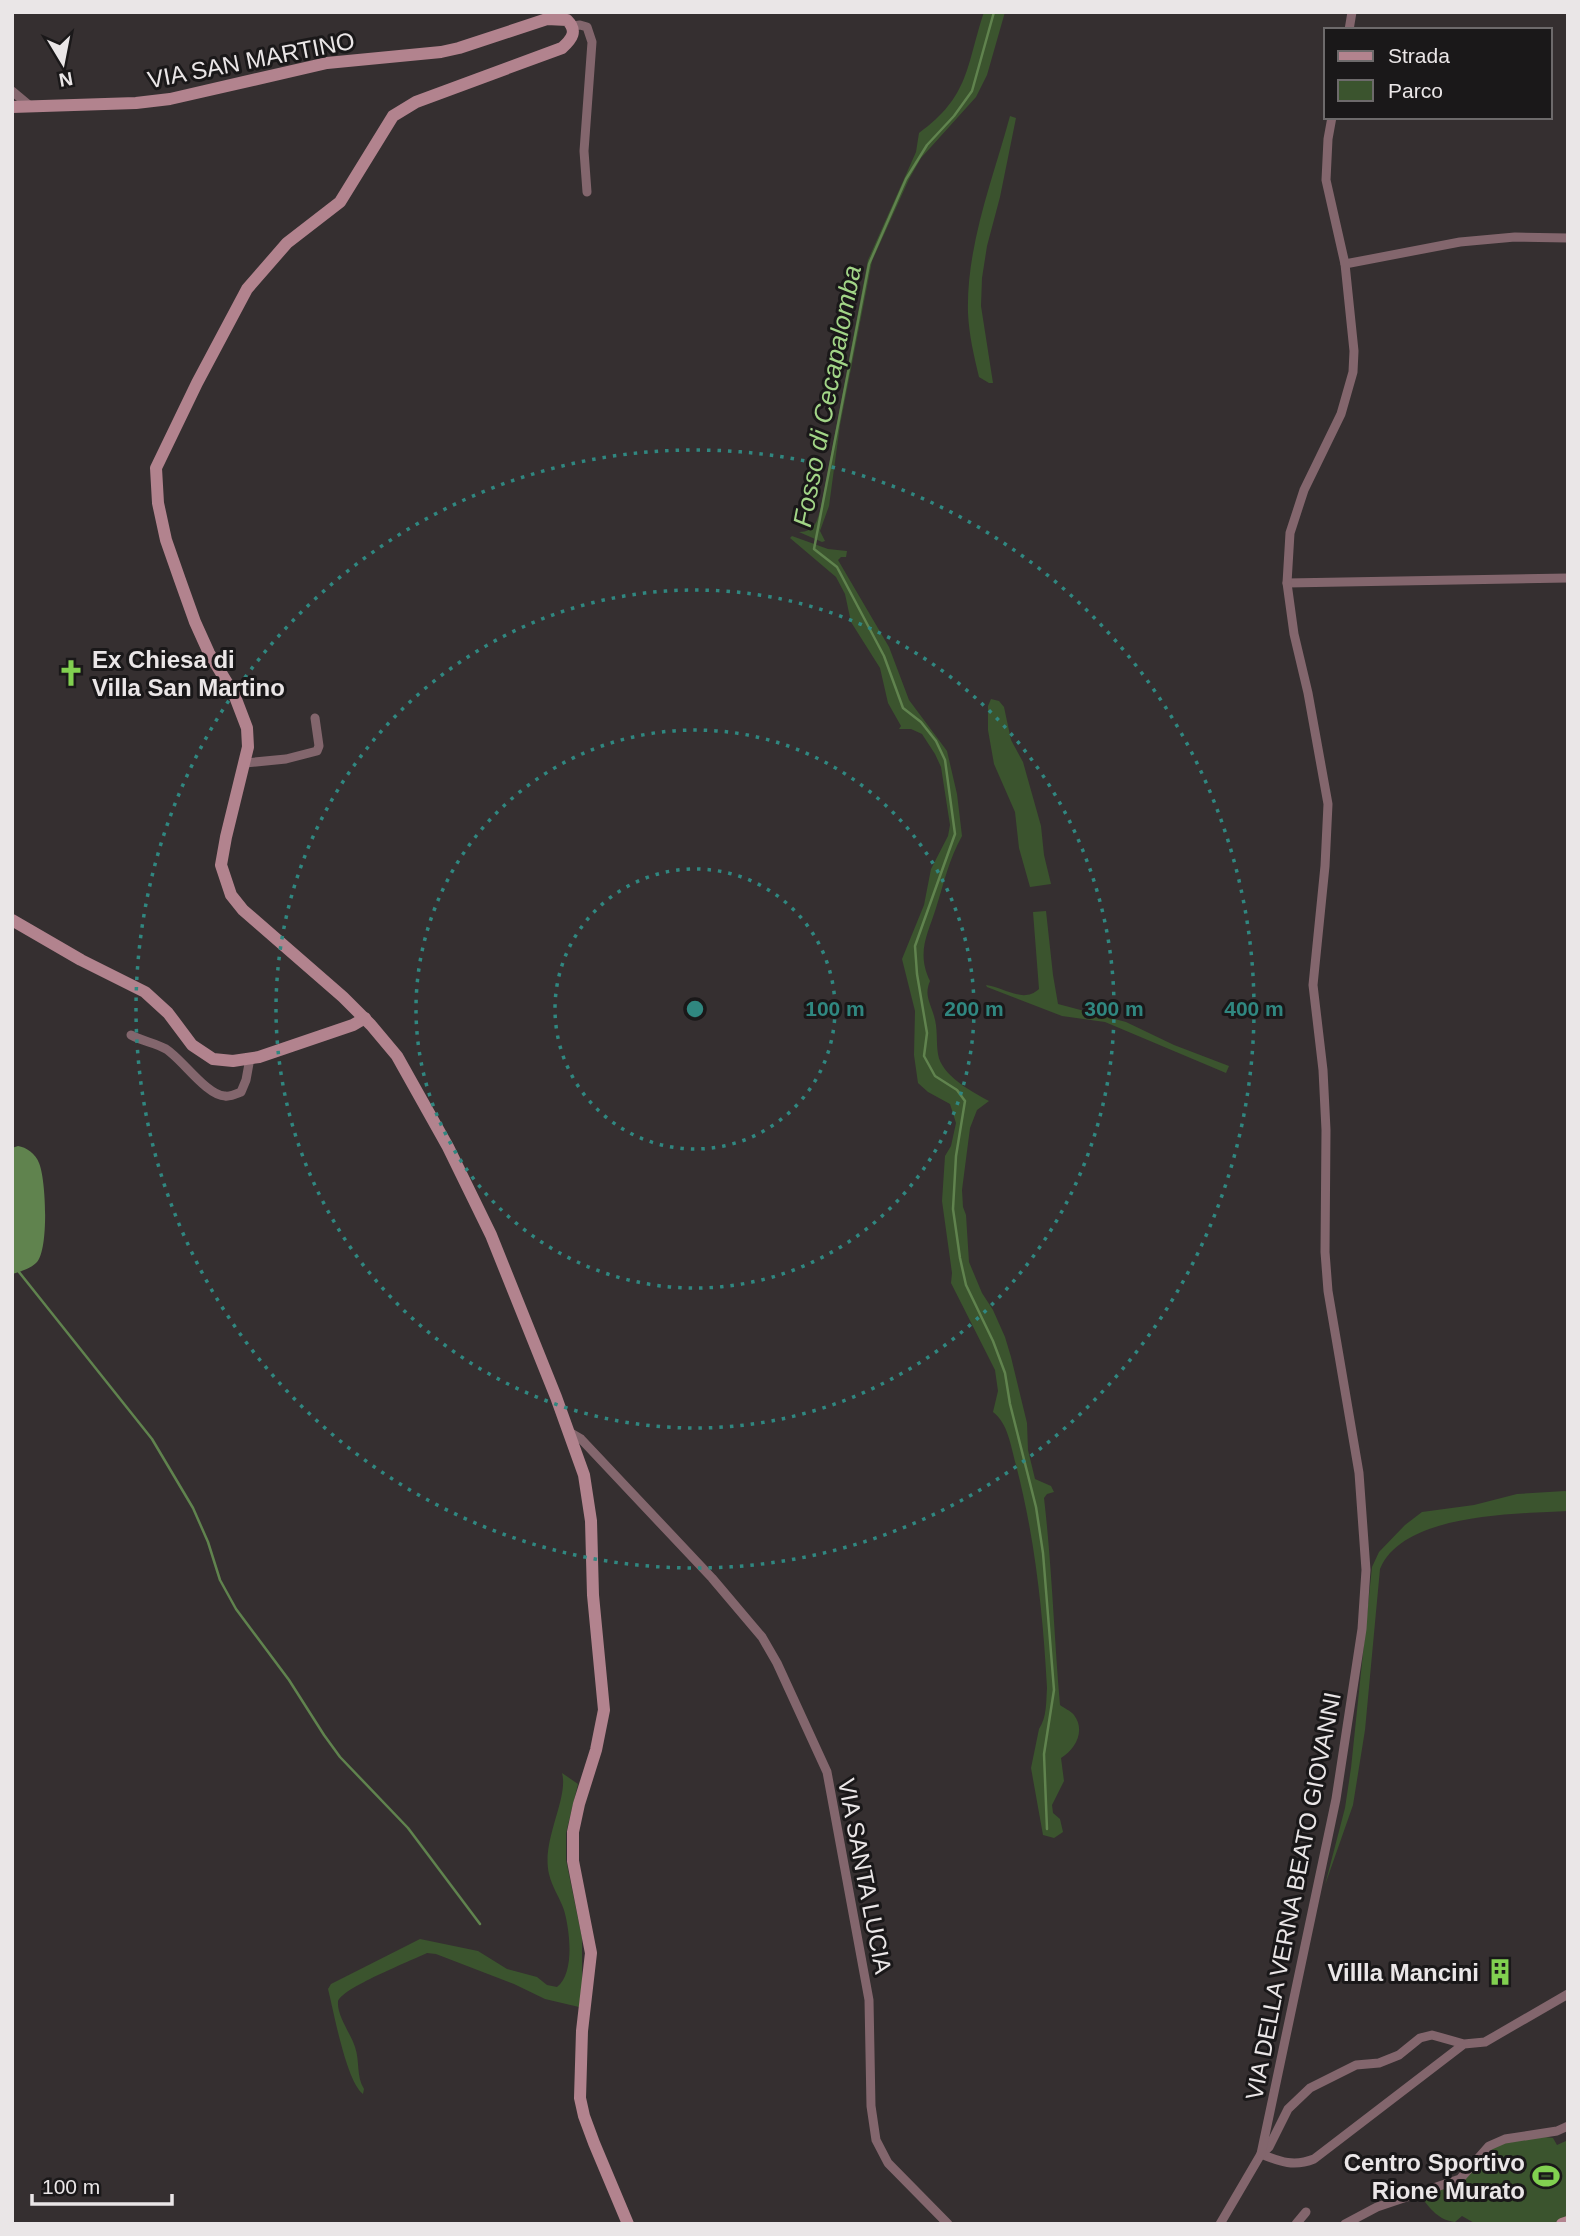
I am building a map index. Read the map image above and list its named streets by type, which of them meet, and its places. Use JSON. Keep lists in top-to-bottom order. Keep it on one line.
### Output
{"streets":{"main road":["VIA SAN MARTINO"],"street":["VIA SANTA LUCIA","VIA DELLA VERNA BEATO GIOVANNI"]},"water":["Fosso di Cecapalomba"],"places":{"church":["Ex Chiesa di Villa San Martino"],"building":["Villla Mancini"],"sports":["Centro Sportivo Rione Murato"]},"legend":["Strada","Parco"],"scale_bar":"100 m","north":"bottom","rings":["100 m","200 m","300 m","400 m"]}
